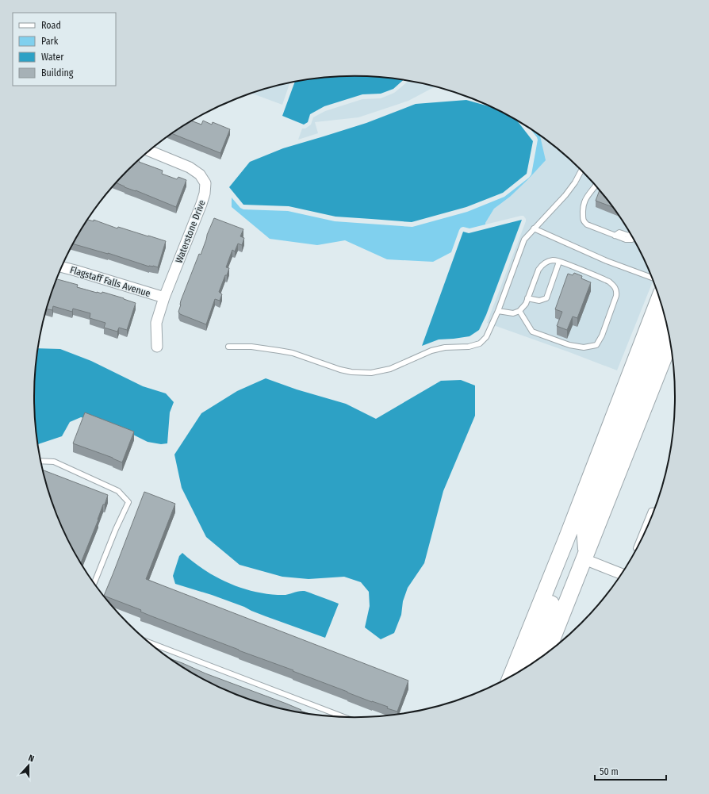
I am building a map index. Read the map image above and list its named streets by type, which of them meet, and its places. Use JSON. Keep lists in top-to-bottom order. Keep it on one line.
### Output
{"streets":{"street":["Waterstone Drive","Flagstaff Falls Avenue"]},"crossings":[["Waterstone Drive","Flagstaff Falls Avenue"]],"legend":["Road","Park","Water","Building"],"scale_bar":"50 m","north":"top"}
